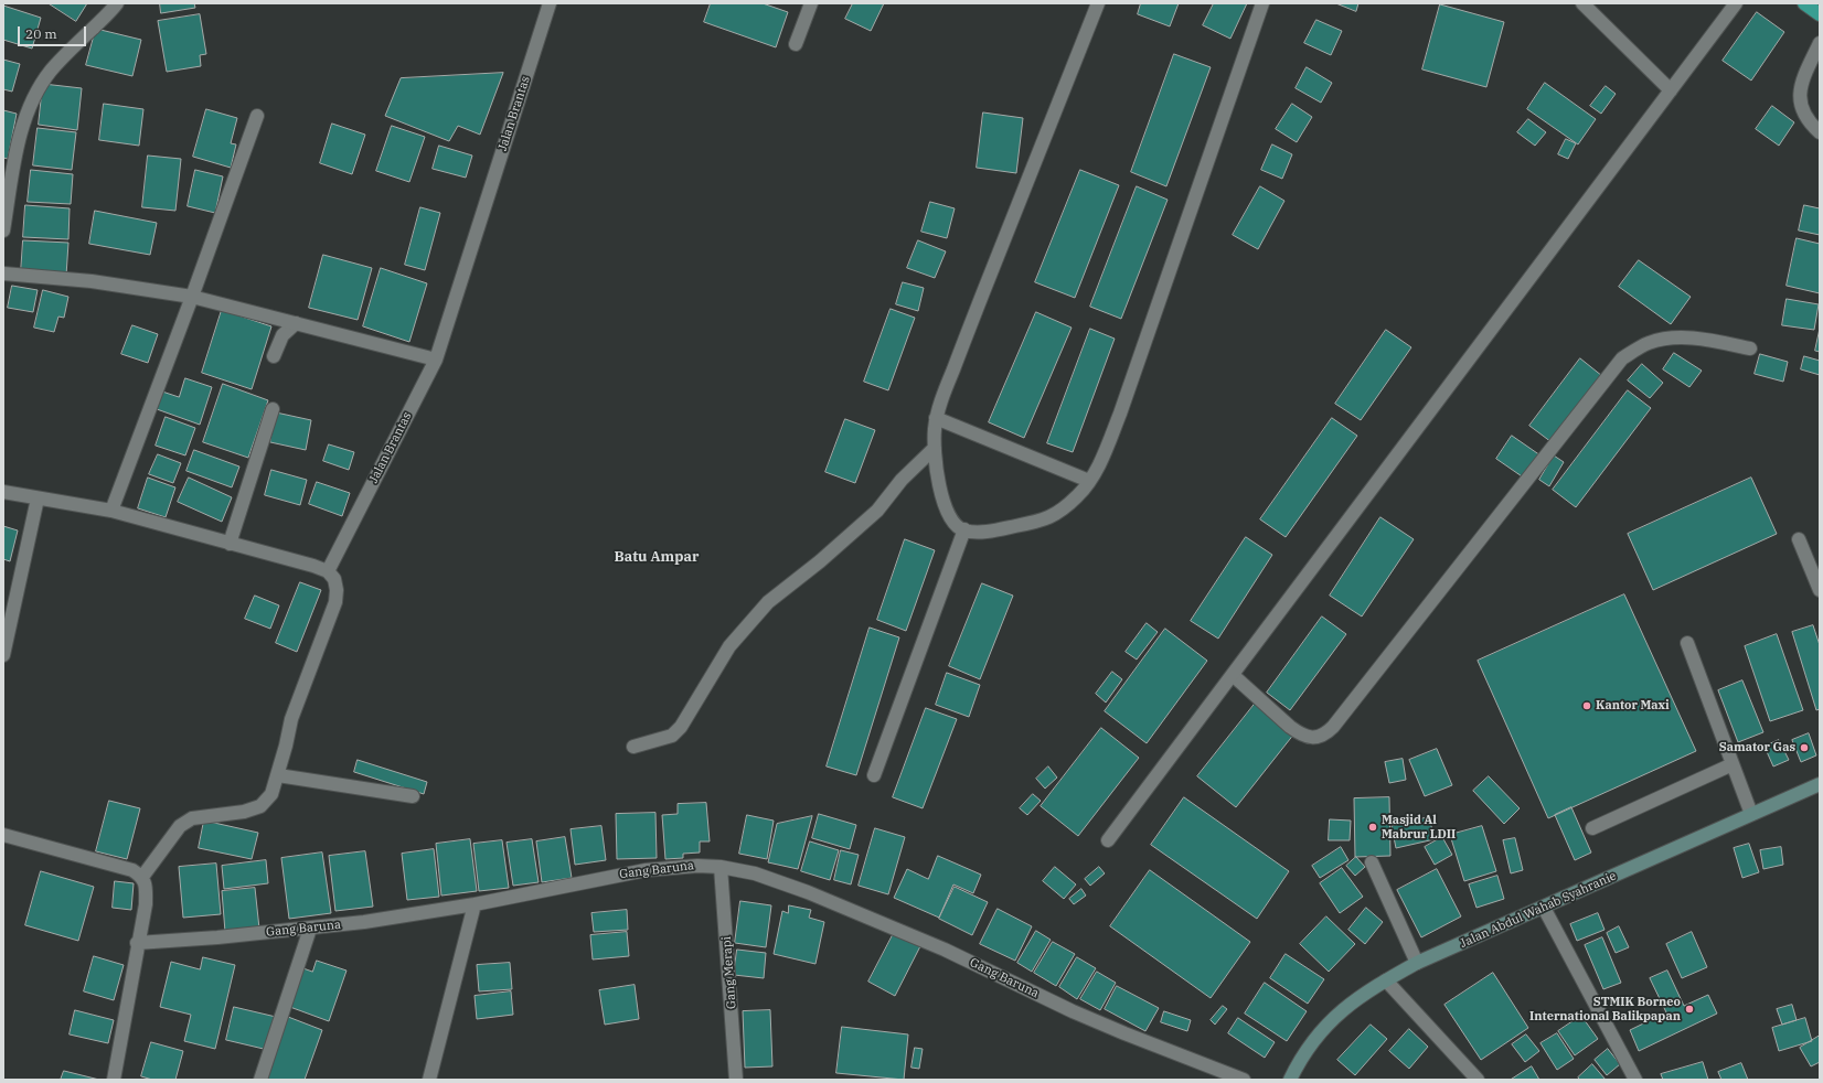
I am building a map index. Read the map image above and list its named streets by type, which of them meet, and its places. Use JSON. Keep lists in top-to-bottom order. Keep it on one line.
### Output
{"streets":{"main road":["Jalan Abdul Wahab Syahranie"],"street":["Jalan Brantas","Gang Baruna","Gang Merapi"]},"crossings":[["Gang Baruna","Gang Merapi"]],"districts":["Batu Ampar"],"places":["Kantor Maxi","Samator Gas","Masjid Al Mabrur LDII","STMIK Borneo International Balikpapan"],"scale_bar":"20 m"}
